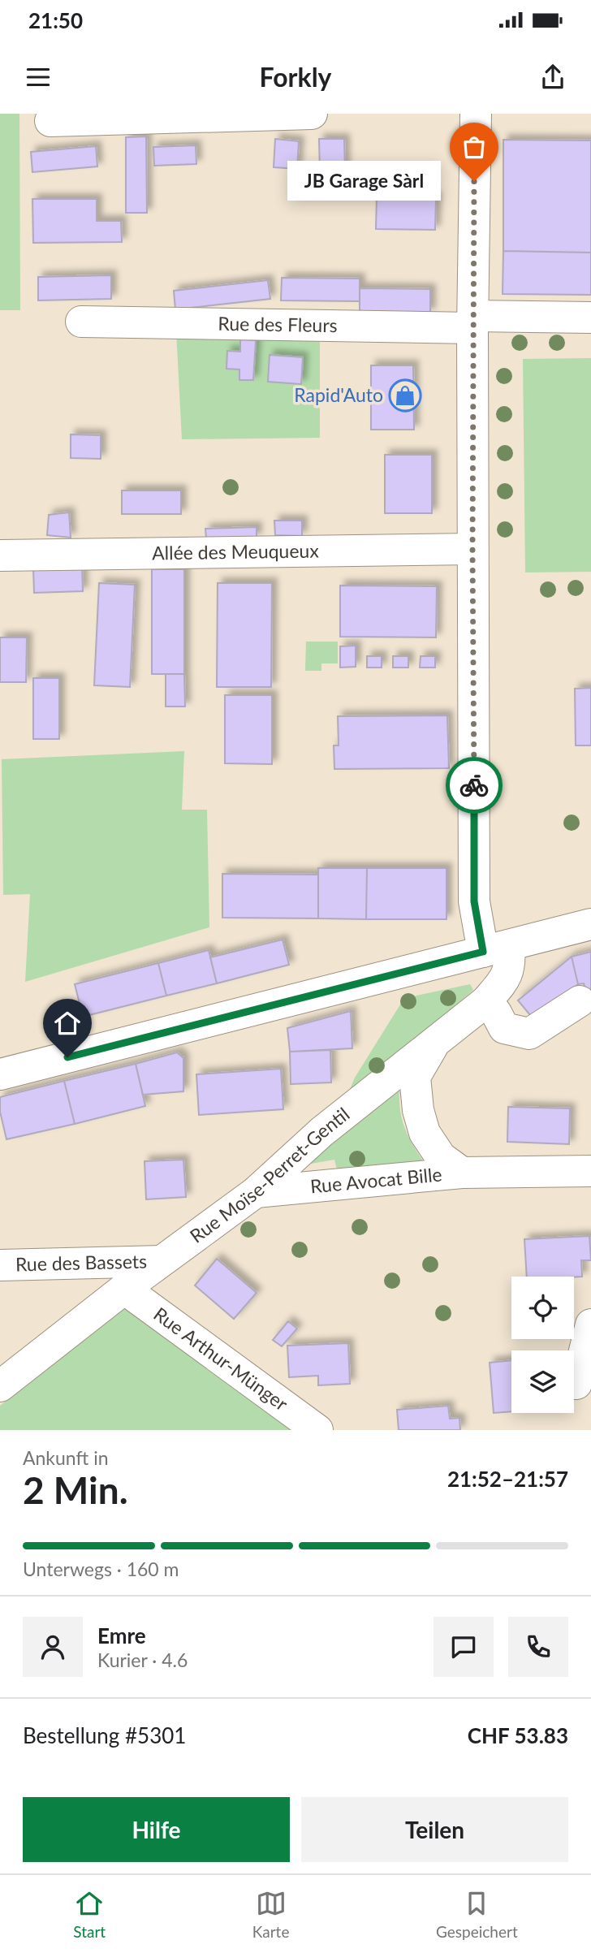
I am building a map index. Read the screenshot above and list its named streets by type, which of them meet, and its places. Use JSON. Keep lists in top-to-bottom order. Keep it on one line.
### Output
{"streets":{"street":["Rue des Fleurs","Allée des Meuqueux","Rue Moïse-Perret-Gentil","Rue Avocat Bille","Rue des Bassets","Rue Arthur-Münger"]},"crossings":[["Rue des Fleurs","Rue Moïse-Perret-Gentil"],["Allée des Meuqueux","Rue Moïse-Perret-Gentil"],["Rue Moïse-Perret-Gentil","Rue Avocat Bille"],["Rue Moïse-Perret-Gentil","Rue des Bassets"],["Rue Moïse-Perret-Gentil","Rue Arthur-Münger"]],"places":{"other":["JB Garage Sàrl"],"shop":["Rapid'Auto"]},"page":{"status":"21:50","header":"Forkly","bubble":"JB Garage Sàrl","heading":["2 Min.","Ankunft in","21:52–21:57"],"panel":["Emre","Kurier · 4.6","Bestellung #5301","CHF 53.83"],"bar":"Unterwegs · 160 m","buttons":["Hilfe","Teilen"],"tabs":["Start","Karte","Gespeichert"]}}
